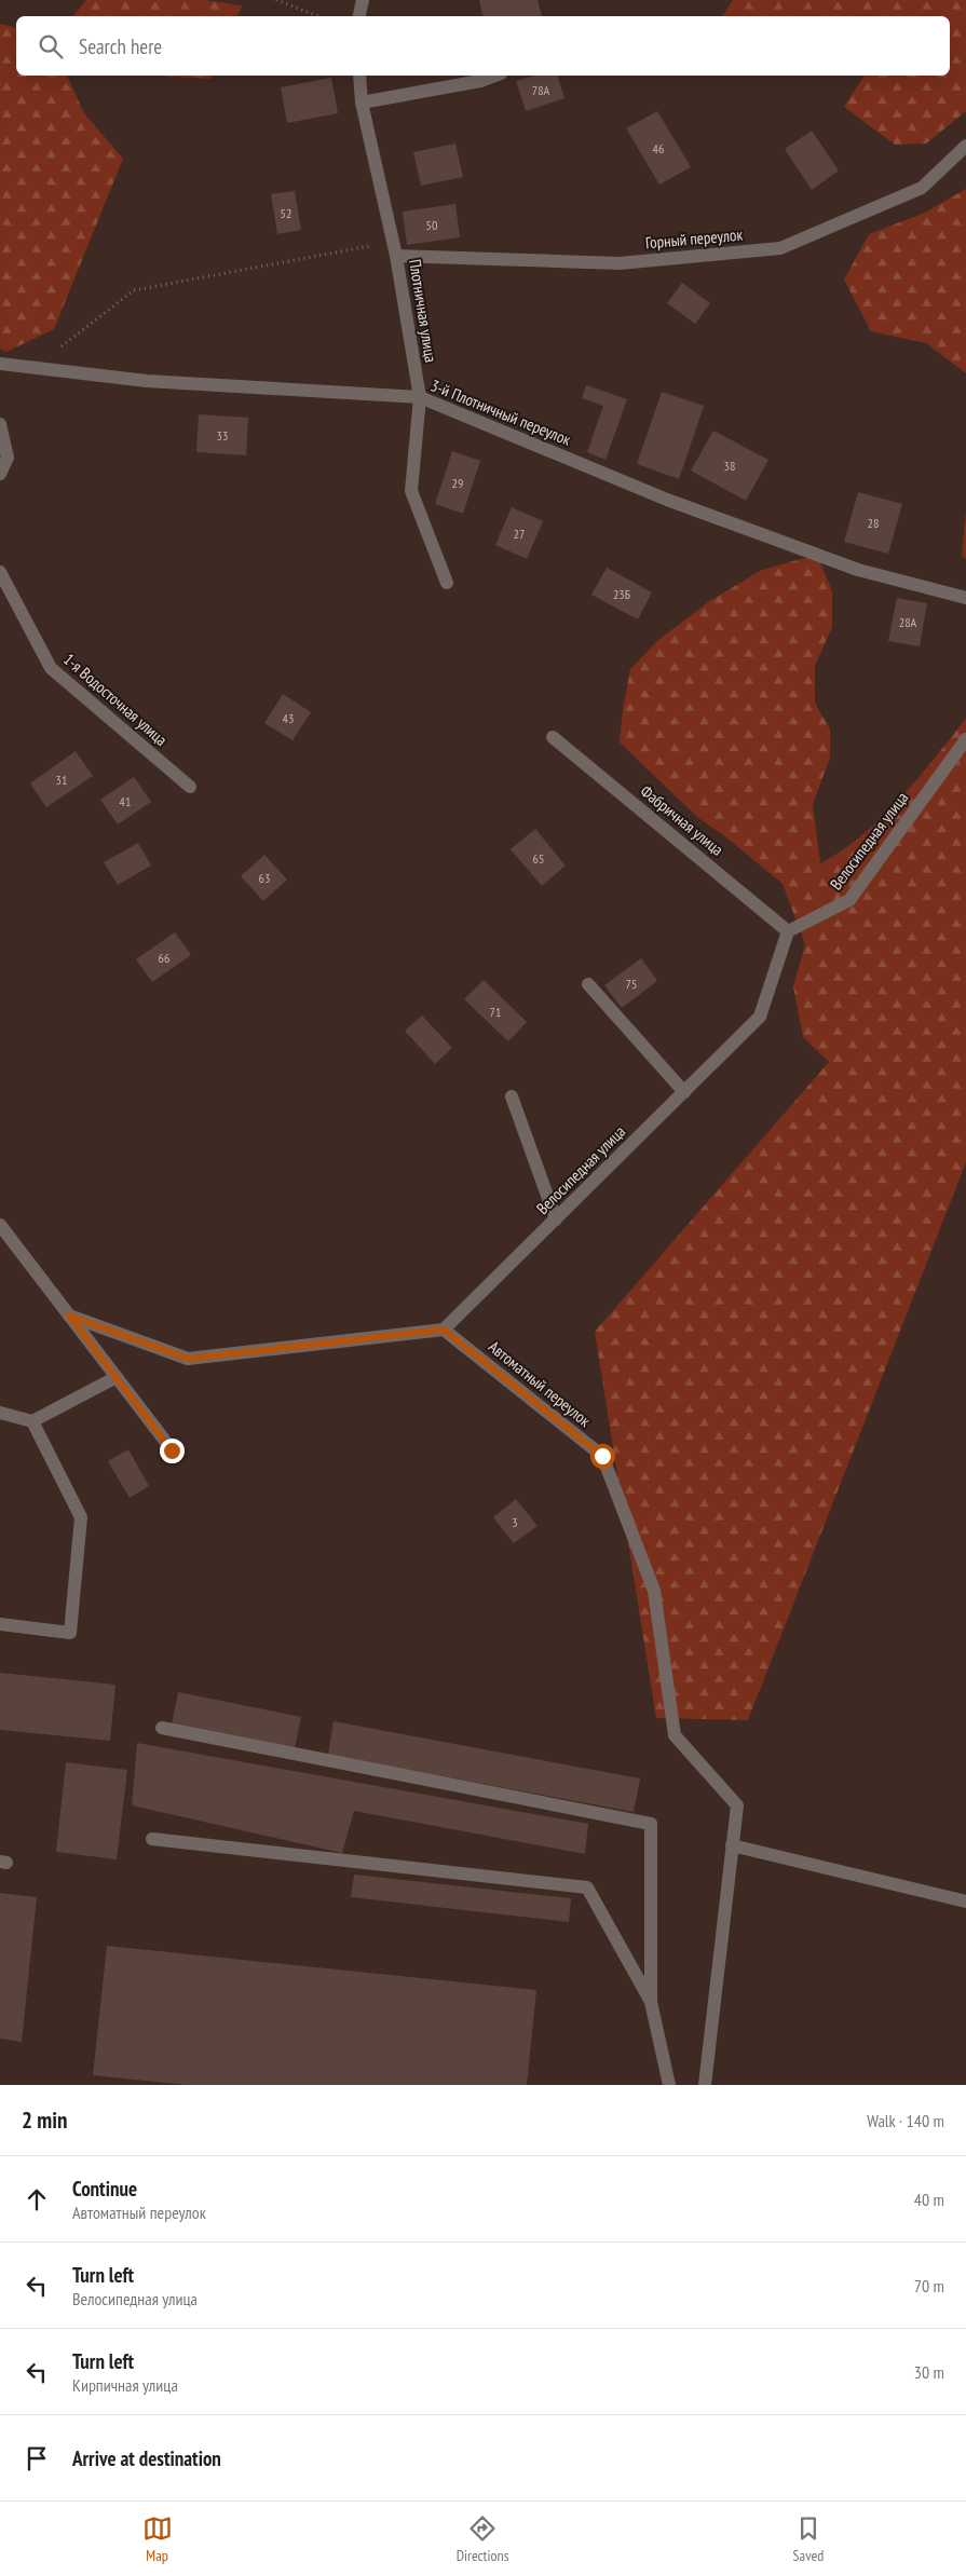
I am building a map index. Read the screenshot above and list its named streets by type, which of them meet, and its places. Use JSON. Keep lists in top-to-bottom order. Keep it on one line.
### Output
{"streets":{"street":["Горный переулок","Плотничная улица","3-й Плотничный переулок","1-я Водосточная улица","Фабричная улица","Велосипедная улица","Автоматный переулок"]},"crossings":[["Горный переулок","Плотничная улица"],["Плотничная улица","3-й Плотничный переулок"],["Фабричная улица","Велосипедная улица"],["Велосипедная улица","Автоматный переулок"]],"house_numbers":["78А","46","52","50","33","38","29","28","27","23Б","28А","43","31","41","65","63","66","75","71","3"],"page":{"search":"Search here","heading":["2 min","Walk · 140 m"],"list":[["Continue","Автоматный переулок","40 m"],["Turn left","Велосипедная улица","70 m"],["Turn left","Кирпичная улица","30 m"],"Arrive at destination"],"nav":["Map","Directions","Saved"]}}
